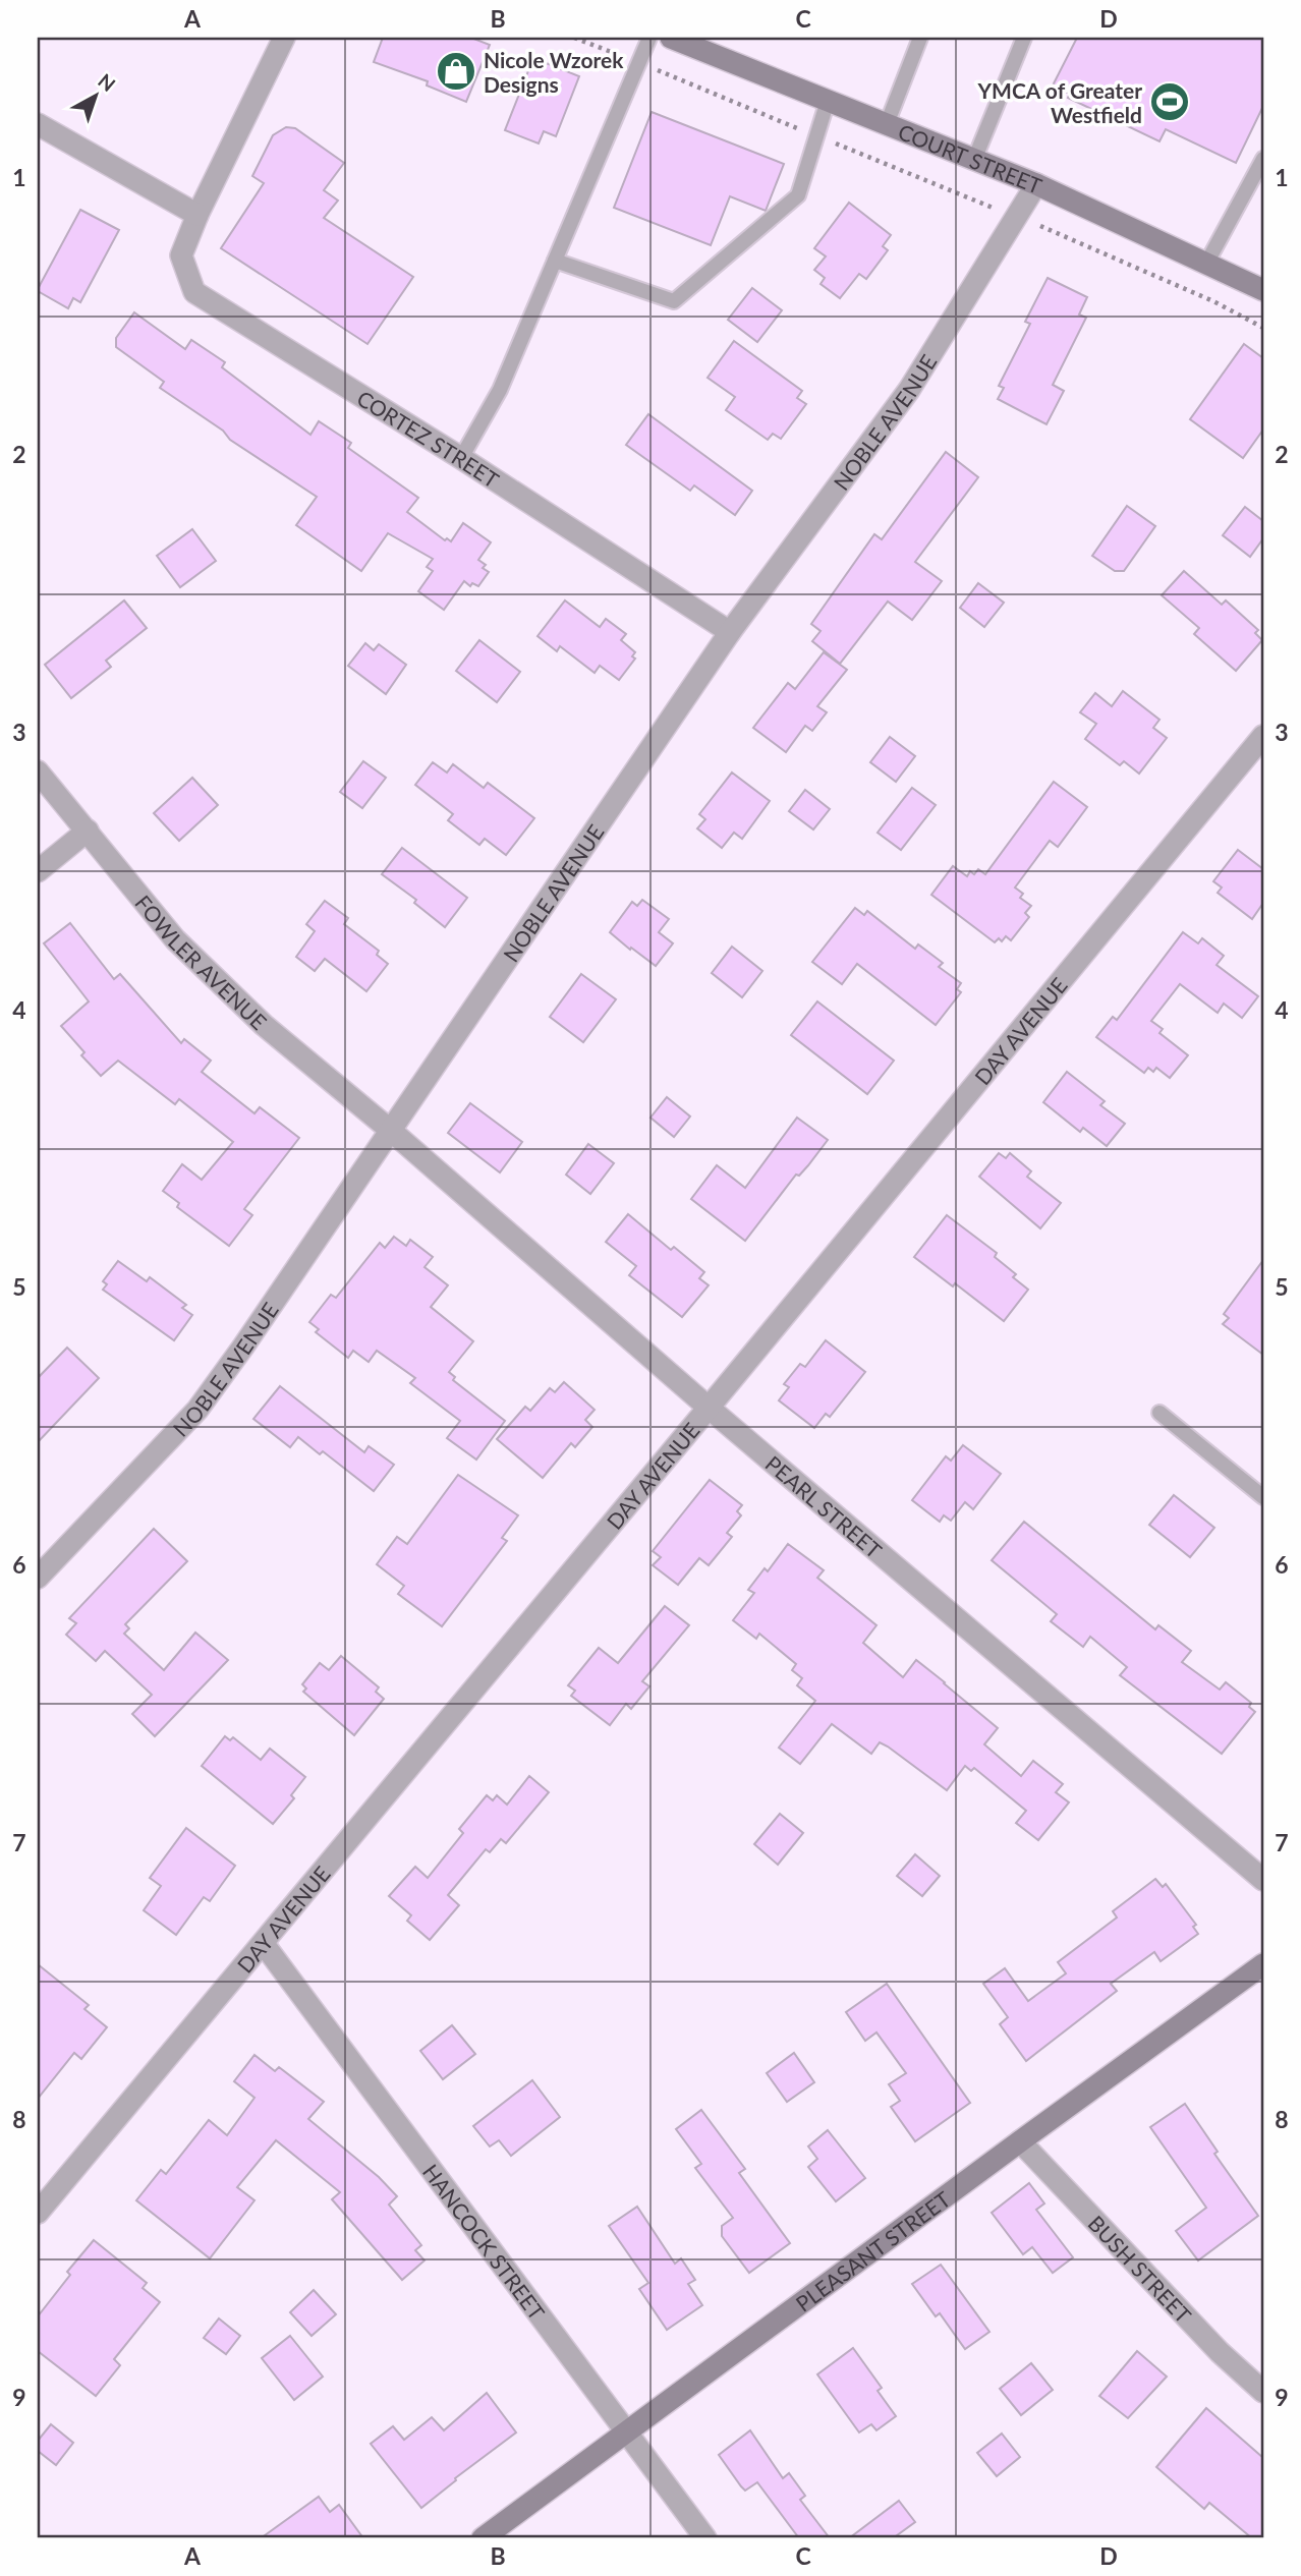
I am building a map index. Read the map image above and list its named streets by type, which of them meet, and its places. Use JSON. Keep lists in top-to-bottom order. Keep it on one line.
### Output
{"streets":{"street":["COURT STREET","NOBLE AVENUE","CORTEZ STREET","FOWLER AVENUE","DAY AVENUE","PEARL STREET","HANCOCK STREET","PLEASANT STREET","BUSH STREET"]},"crossings":[["COURT STREET","NOBLE AVENUE"],["NOBLE AVENUE","CORTEZ STREET"],["NOBLE AVENUE","FOWLER AVENUE"],["NOBLE AVENUE","PEARL STREET"],["FOWLER AVENUE","PEARL STREET"],["DAY AVENUE","PEARL STREET"],["DAY AVENUE","HANCOCK STREET"],["HANCOCK STREET","PLEASANT STREET"],["PLEASANT STREET","BUSH STREET"]],"places":{"shop":["Nicole Wzorek Designs"],"sports":["YMCA of Greater Westfield"]},"north":"top right","grid":{"columns":["A","B","C","D"],"rows":["1","2","3","4","5","6","7","8","9"]}}
